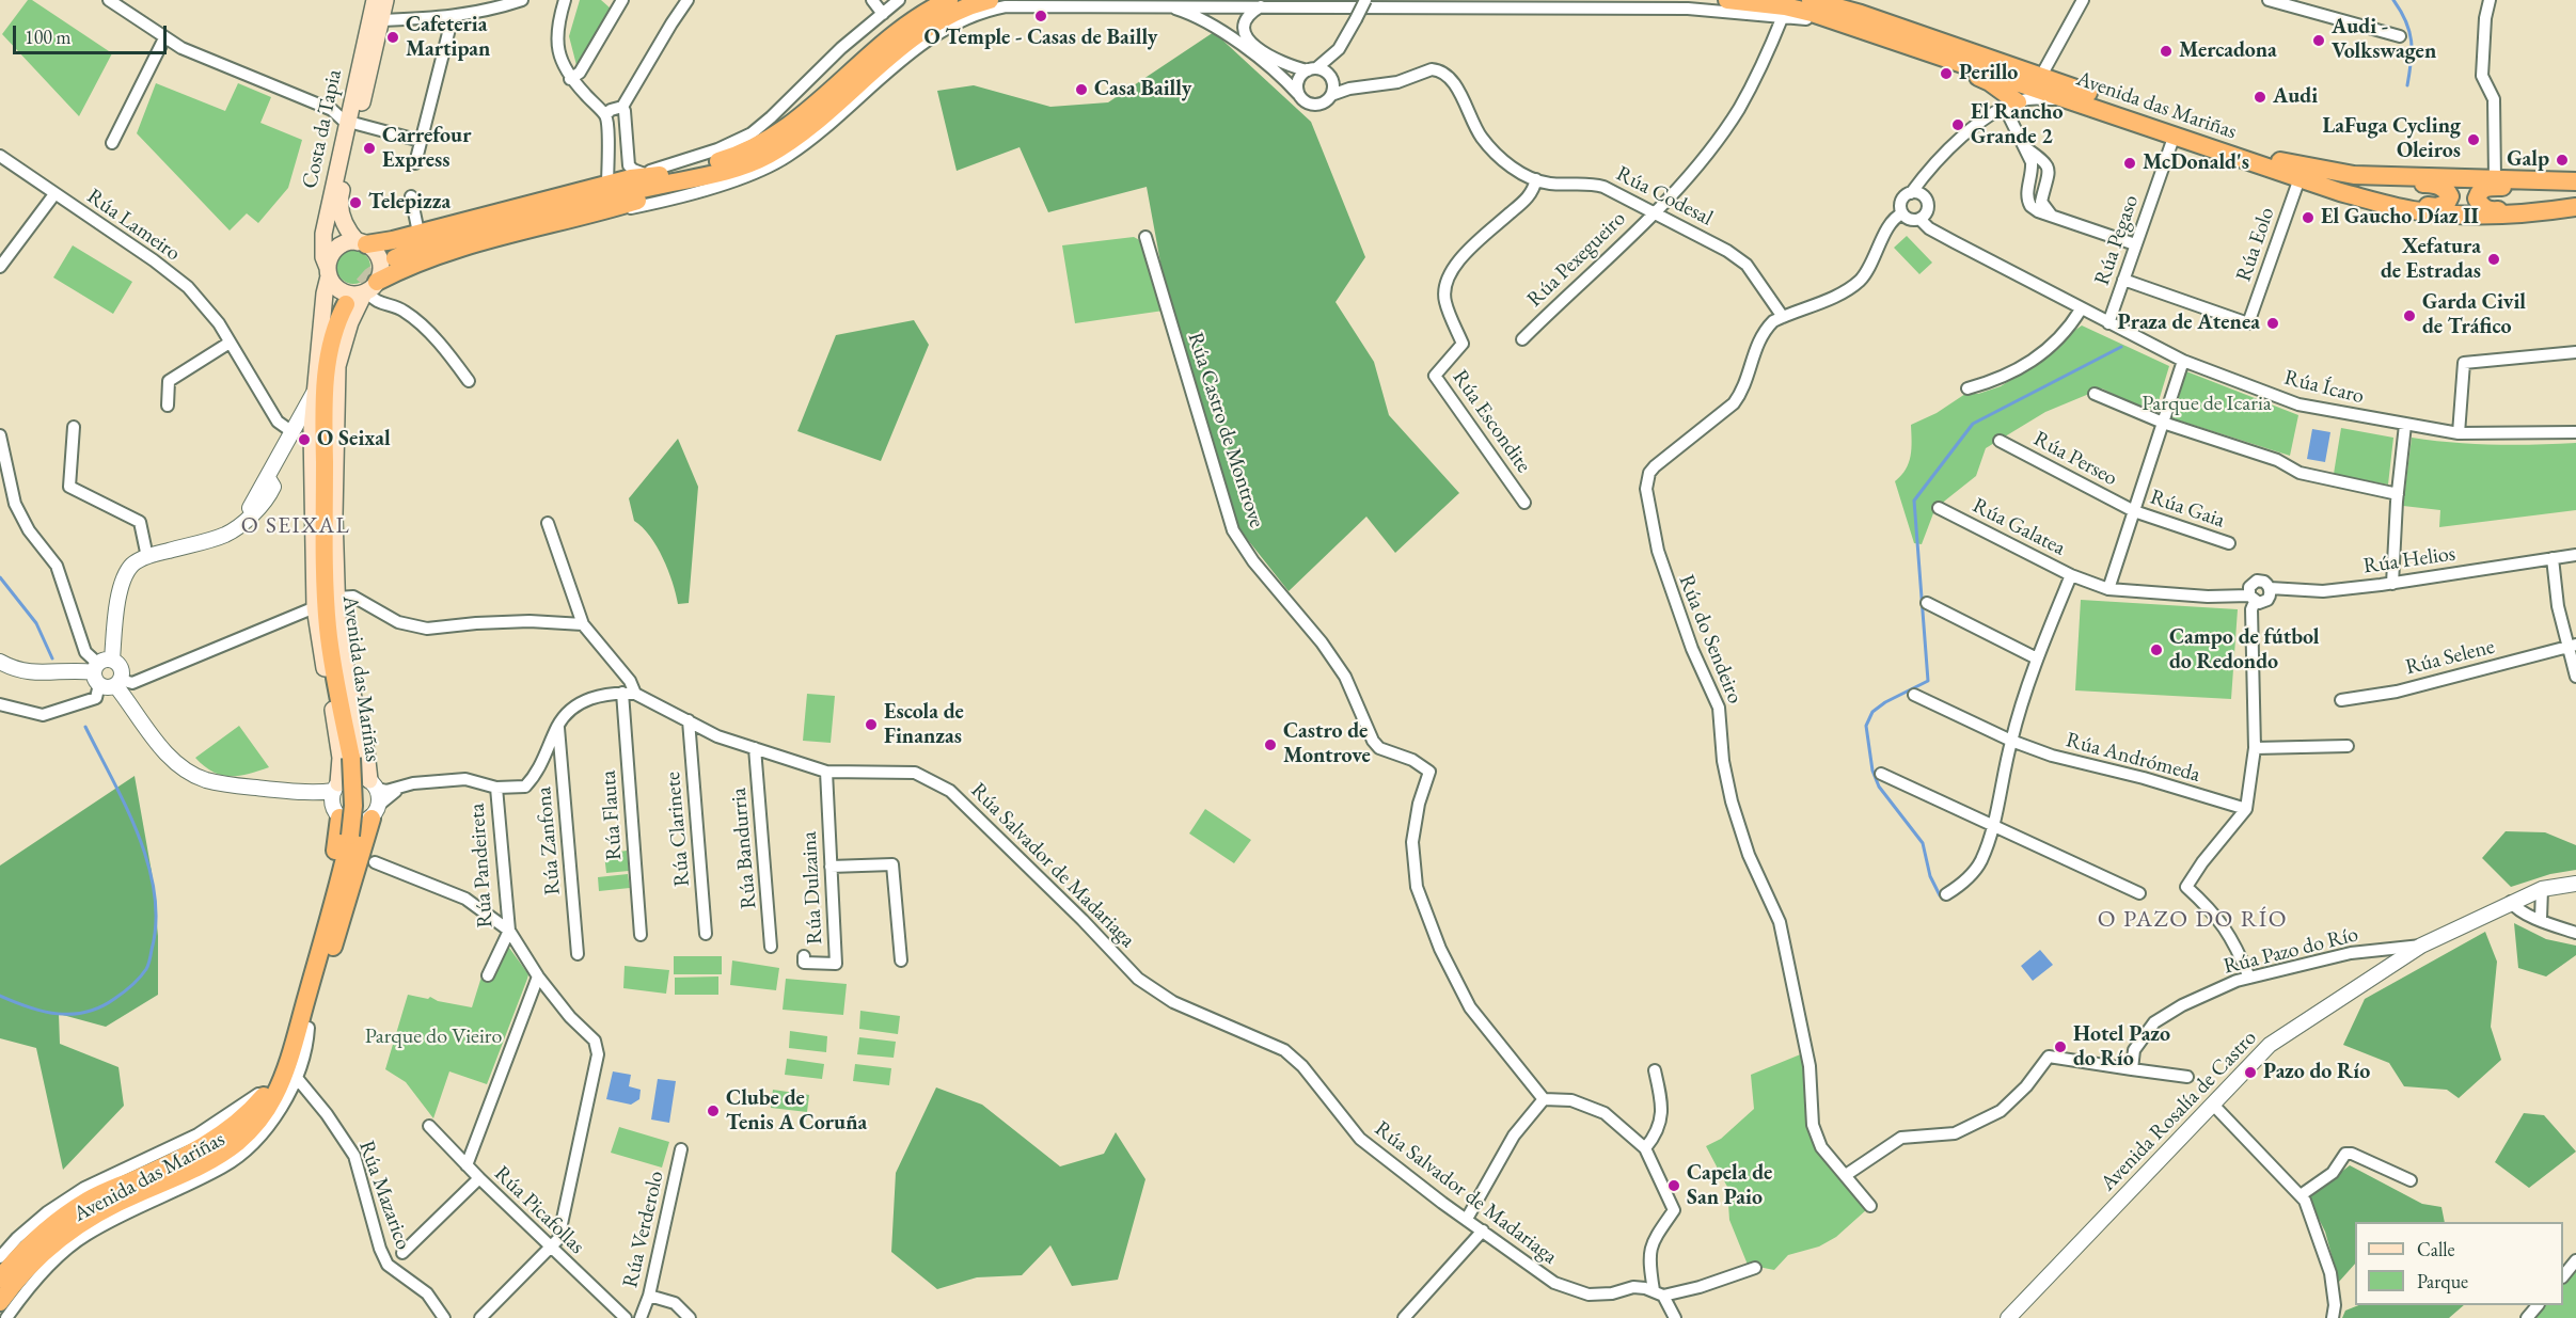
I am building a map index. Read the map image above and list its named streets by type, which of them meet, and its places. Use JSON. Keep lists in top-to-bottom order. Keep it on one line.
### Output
{"streets":{"highway":["Avenida das Mariñas"],"main road":["Costa da Tapia"],"street":["Rúa Codesal","Rúa Lameiro","Rúa Pegaso","Rúa Eolo","Rúa Pexegueiro","Rúa Ícaro","Rúa Escondite","Rúa Castro de Montrove","Rúa Perseo","Rúa Gaia","Rúa Galatea","Rúa Helios","Rúa do Sendeiro","Rúa Selene","Rúa Andrómeda","Rúa Flauta","Rúa Clarinete","Rúa Zanfona","Rúa Bandurria","Rúa Pandeireta","Rúa Salvador de Madariaga","Rúa Dulzaina","Rúa Pazo do Río","Avenida Rosalía de Castro","Rúa Mazarico","Rúa Picafollas","Rúa Verderolo"]},"crossings":[["Avenida das Mariñas","Rúa Pegaso"],["Avenida das Mariñas","Rúa Eolo"],["Avenida das Mariñas","Rúa Mazarico"],["Rúa Codesal","Rúa Pexegueiro"],["Rúa Codesal","Rúa Escondite"],["Rúa Codesal","Rúa do Sendeiro"],["Rúa Pegaso","Rúa Eolo"],["Rúa Pegaso","Rúa Ícaro"],["Rúa Ícaro","Rúa Perseo"],["Rúa Ícaro","Rúa do Sendeiro"],["Rúa Perseo","Rúa Gaia"],["Rúa Perseo","Rúa Helios"],["Rúa Galatea","Rúa Helios"],["Rúa Galatea","Rúa Andrómeda"],["Rúa Clarinete","Rúa Salvador de Madariaga"],["Rúa Bandurria","Rúa Salvador de Madariaga"],["Rúa Salvador de Madariaga","Rúa Dulzaina"],["Rúa Pazo do Río","Avenida Rosalía de Castro"]],"districts":["O SEIXAL","O PAZO DO RÍO"],"parks":["Parque de Icaria","Parque do Vieiro"],"places":["O Temple - Casas de Bailly","Cafeteria Martipan","Audi - Volkswagen","Mercadona","Perillo","Casa Bailly","Audi","El Rancho Grande 2","LaFuga Cycling Oleiros","Carrefour Express","Galp","McDonald's","Telepizza","El Gaucho Díaz II","Xefatura de Estradas","Garda Civil de Tráfico","Praza de Atenea","O Seixal","Campo de fútbol do Redondo","Escola de Finanzas","Castro de Montrove","Hotel Pazo do Río","Pazo do Río","Clube de Tenis A Coruña","Capela de San Paio"],"legend":["Calle","Parque"],"scale_bar":"100 m"}
